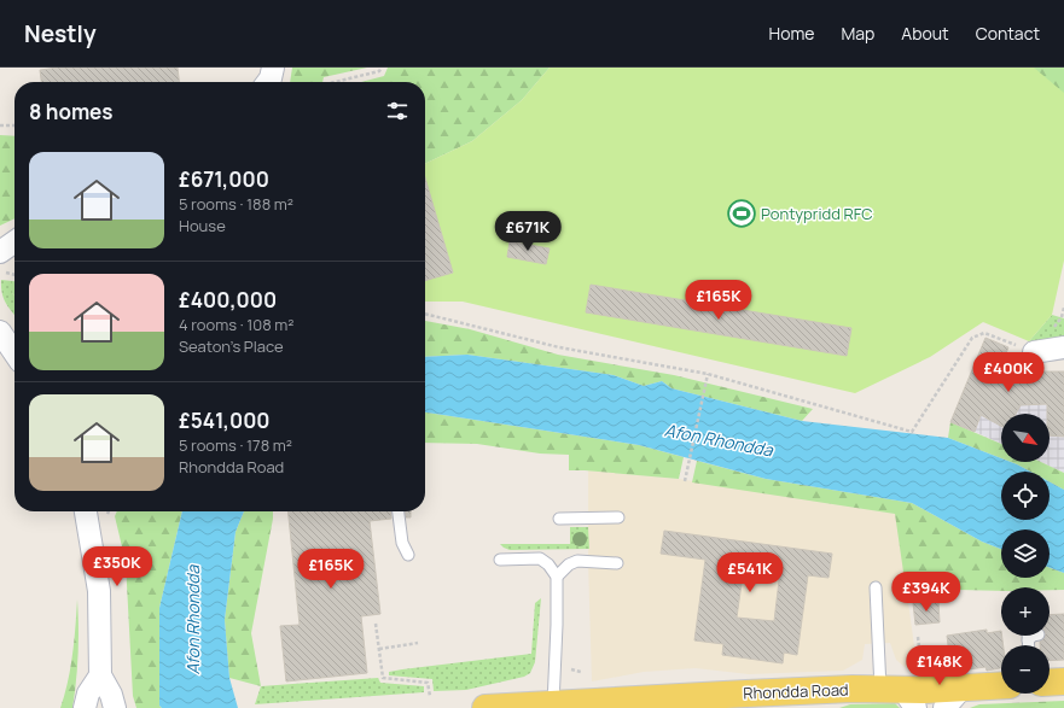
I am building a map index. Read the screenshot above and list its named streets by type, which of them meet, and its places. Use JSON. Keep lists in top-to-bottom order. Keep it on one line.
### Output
{"streets":{"main road":["Rhondda Road"]},"water":["Afon Rhondda"],"places":{"sports":["Pontypridd RFC"]},"north":"bottom right","page":{"header":"Nestly","nav":["Home","Map","About","Contact"],"heading":"8 homes","list":[{"name":"£671,000","note":"5 rooms · 188 m² · House"},{"name":"£400,000","note":"4 rooms · 108 m² · Seaton's Place"},{"name":"£541,000","note":"5 rooms · 178 m² · Rhondda Road"}],"price":["£671K","£165K","£400K","£350K","£165K","£541K","£394K","£148K"],"map_buttons":["+","−"]}}
